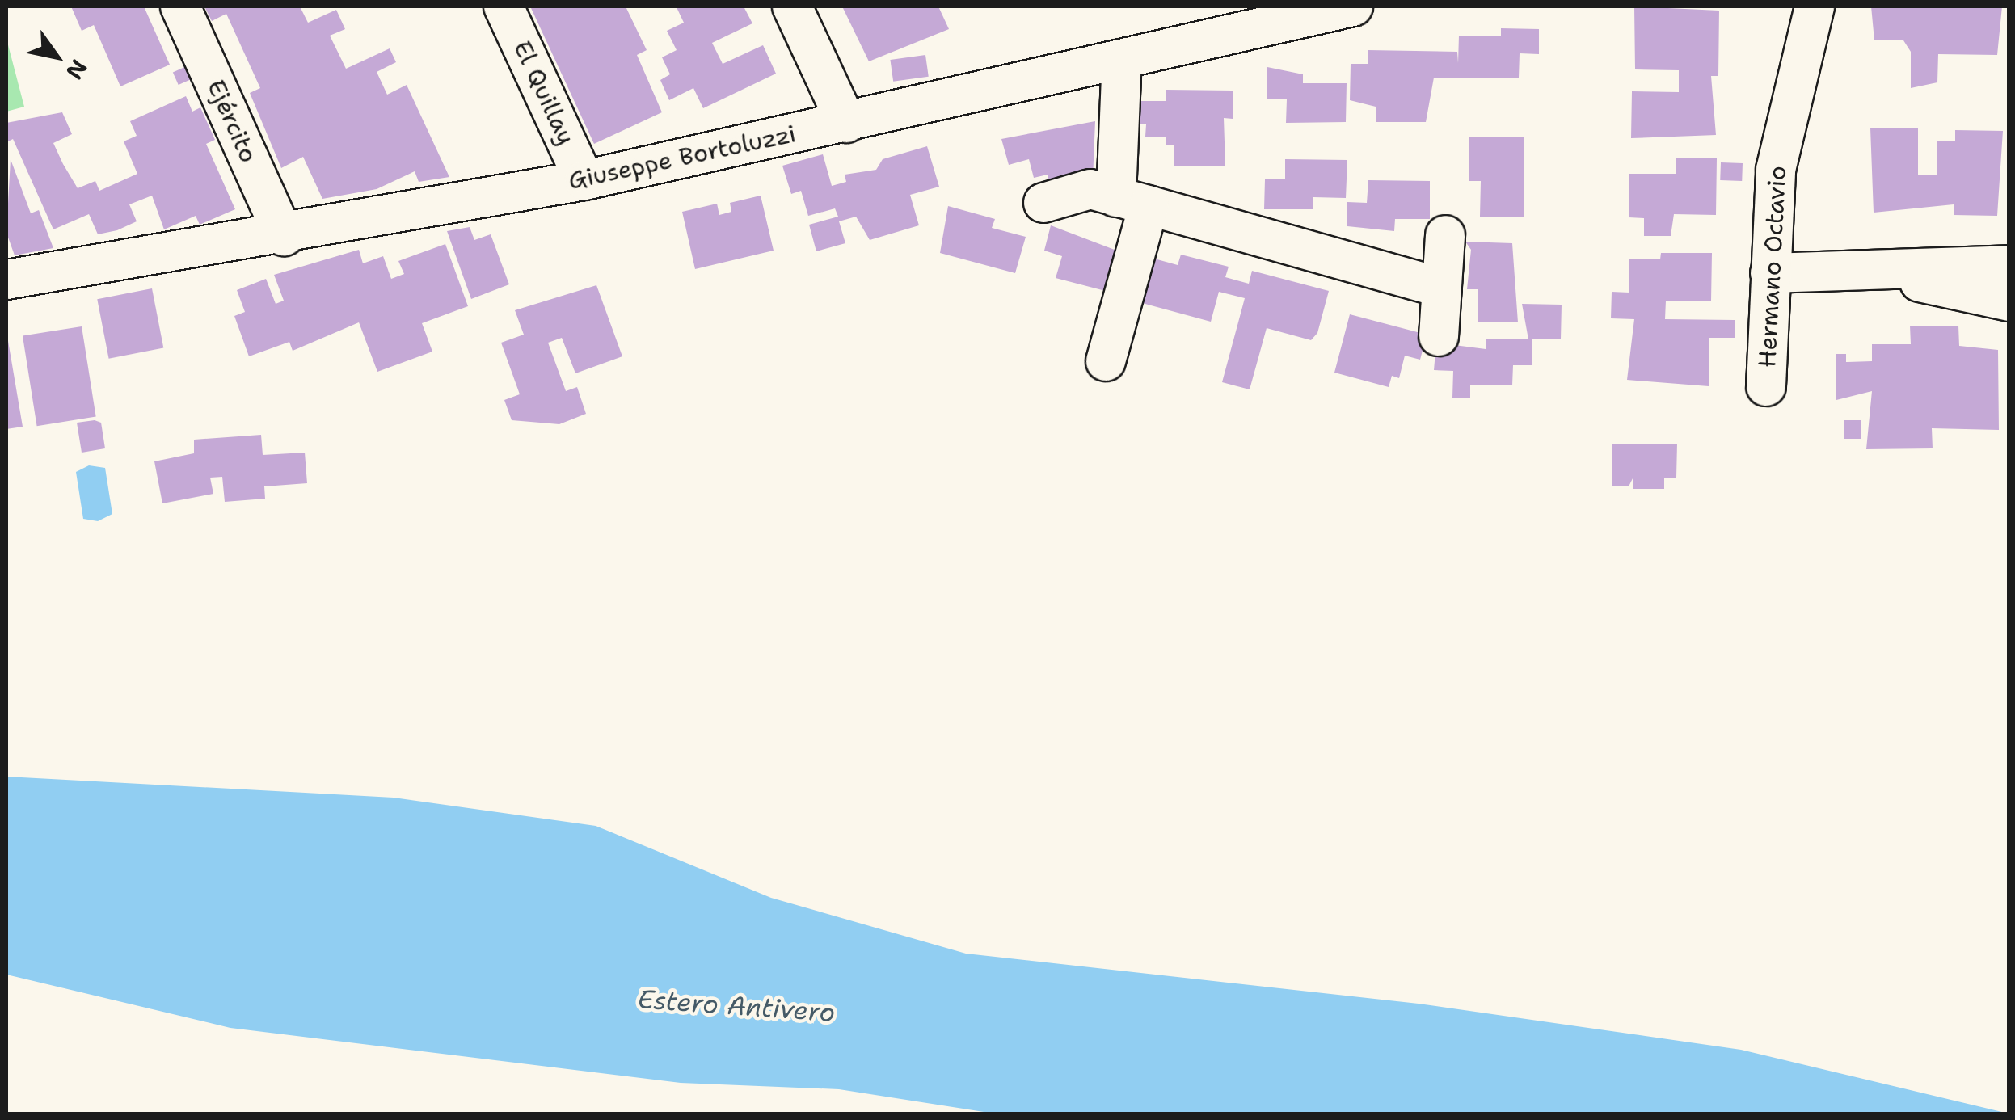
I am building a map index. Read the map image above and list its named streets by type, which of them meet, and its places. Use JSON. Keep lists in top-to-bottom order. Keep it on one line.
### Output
{"streets":{"street":["El Quillay","Ejército","Giuseppe Bortoluzzi","Hermano Octavio"]},"crossings":[["El Quillay","Giuseppe Bortoluzzi"],["Ejército","Giuseppe Bortoluzzi"]],"water":["Estero Antivero"],"north":"bottom right"}
